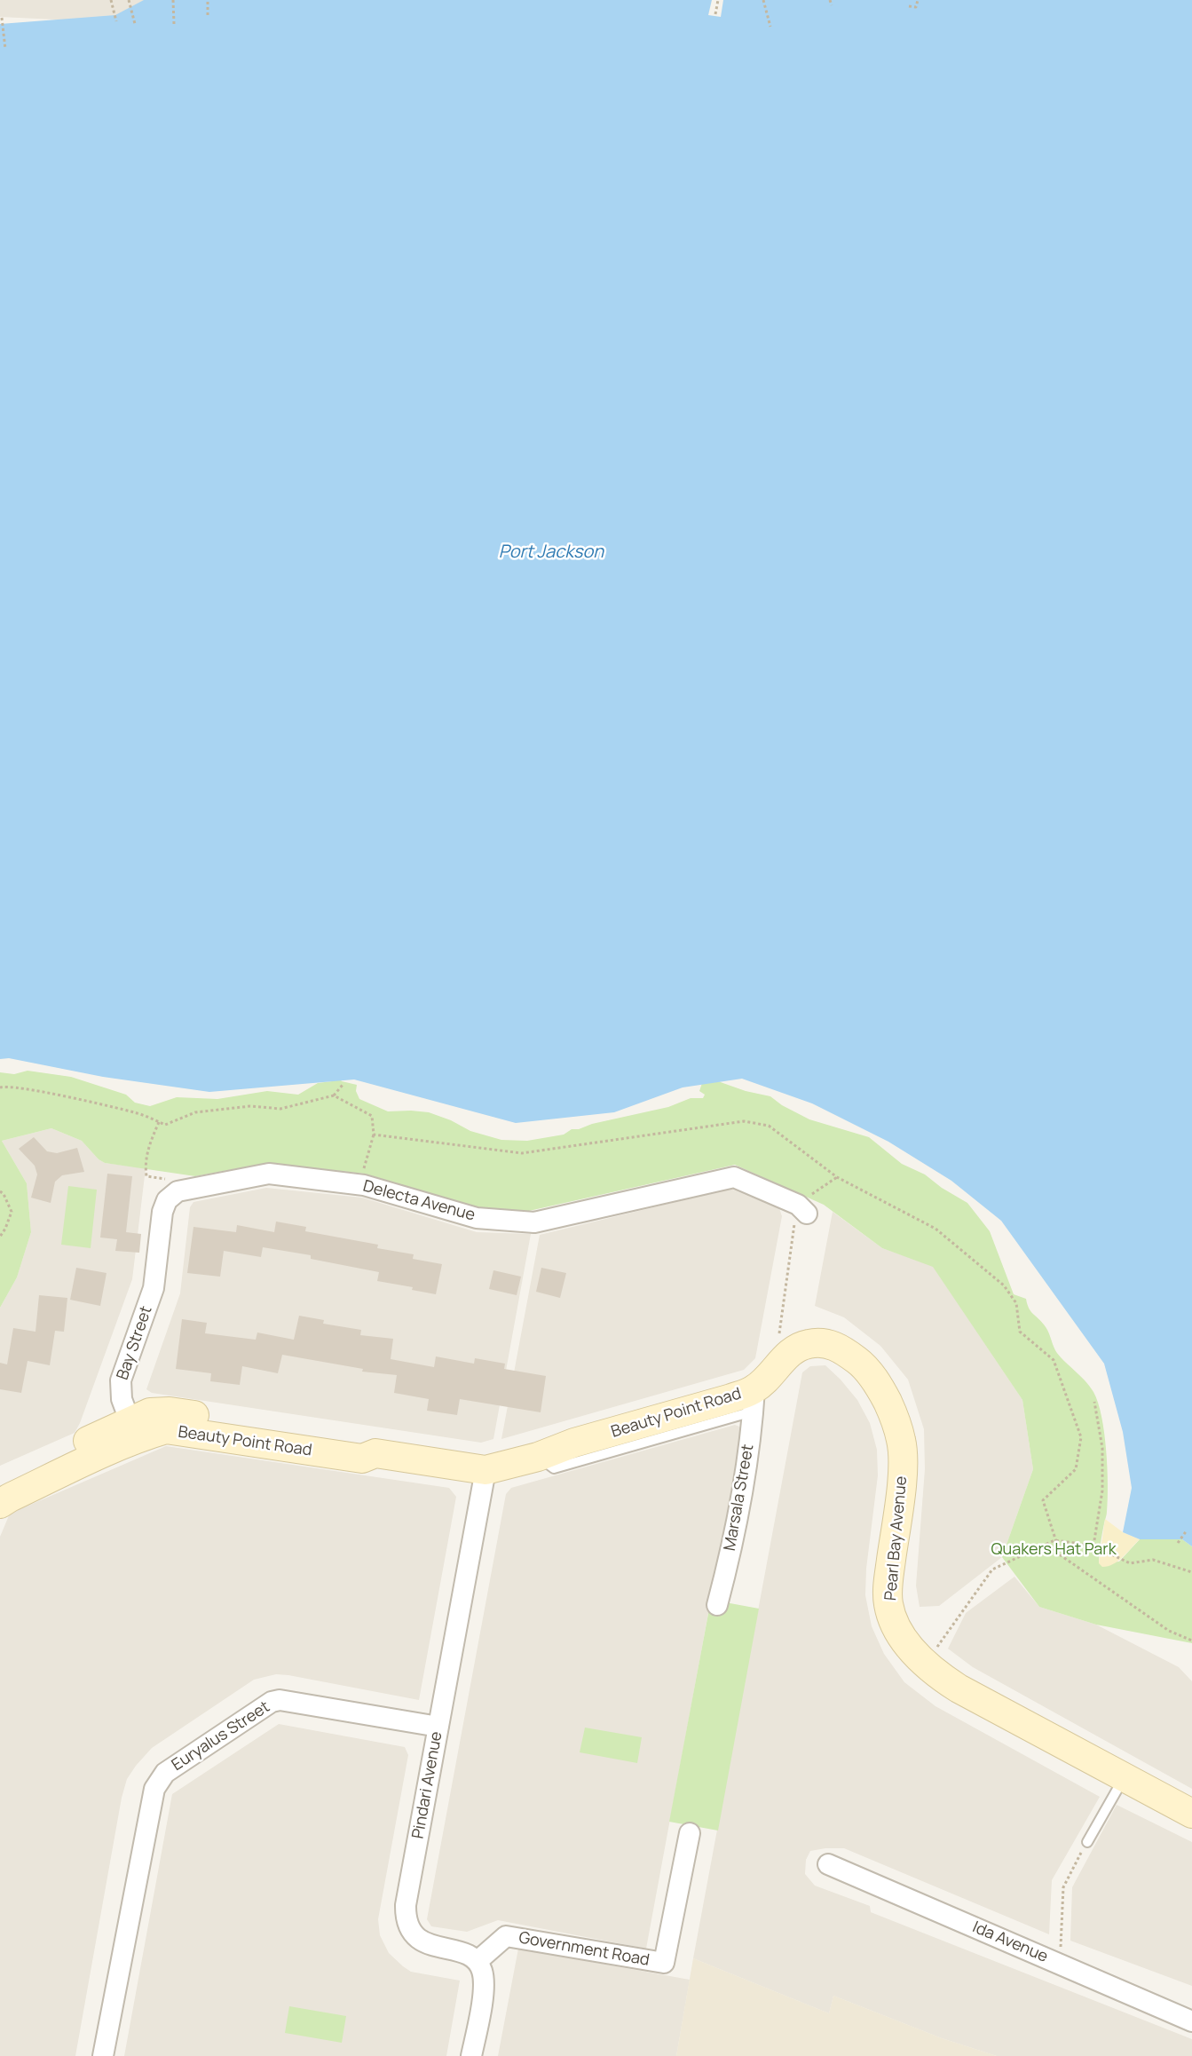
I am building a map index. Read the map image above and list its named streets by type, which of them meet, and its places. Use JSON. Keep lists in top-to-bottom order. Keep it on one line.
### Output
{"streets":{"street":["Delecta Avenue","Bay Street","Beauty Point Road","Marsala Street","Pearl Bay Avenue","Euryalus Street","Pindari Avenue","Ida Avenue","Government Road"]},"crossings":[["Delecta Avenue","Bay Street"],["Bay Street","Beauty Point Road"],["Beauty Point Road","Marsala Street"],["Beauty Point Road","Pearl Bay Avenue"],["Beauty Point Road","Pindari Avenue"],["Marsala Street","Pearl Bay Avenue"],["Euryalus Street","Pindari Avenue"],["Pindari Avenue","Government Road"]],"water":["Port Jackson"],"parks":["Quakers Hat Park"]}
